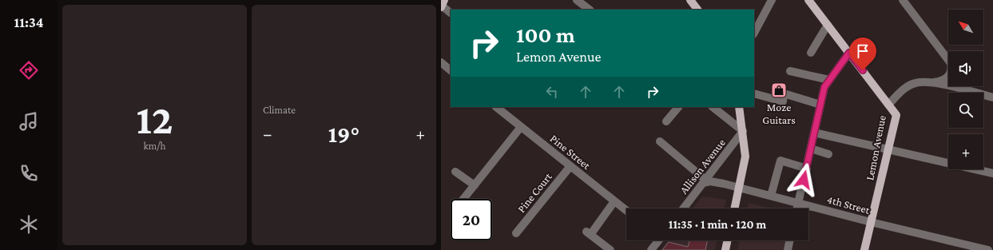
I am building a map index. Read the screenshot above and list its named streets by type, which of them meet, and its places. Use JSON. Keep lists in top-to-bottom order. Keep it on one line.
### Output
{"streets":{"main road":["Lemon Avenue"],"street":["Pine Street","Allison Avenue","Pine Court","4th Street"]},"crossings":[["Lemon Avenue","4th Street"],["Pine Street","Pine Court"],["Allison Avenue","4th Street"]],"places":{"shop":["Moze Guitars"]},"north":"top left","page":{"tabs":"11:34","tile":[["12","km/h"],"Climate"],"map_buttons":"+","turn":["100 m","Lemon Avenue"],"heat":["−","19°","+"],"limit":"20","trip":"11:35 · 1 min · 120 m"}}
